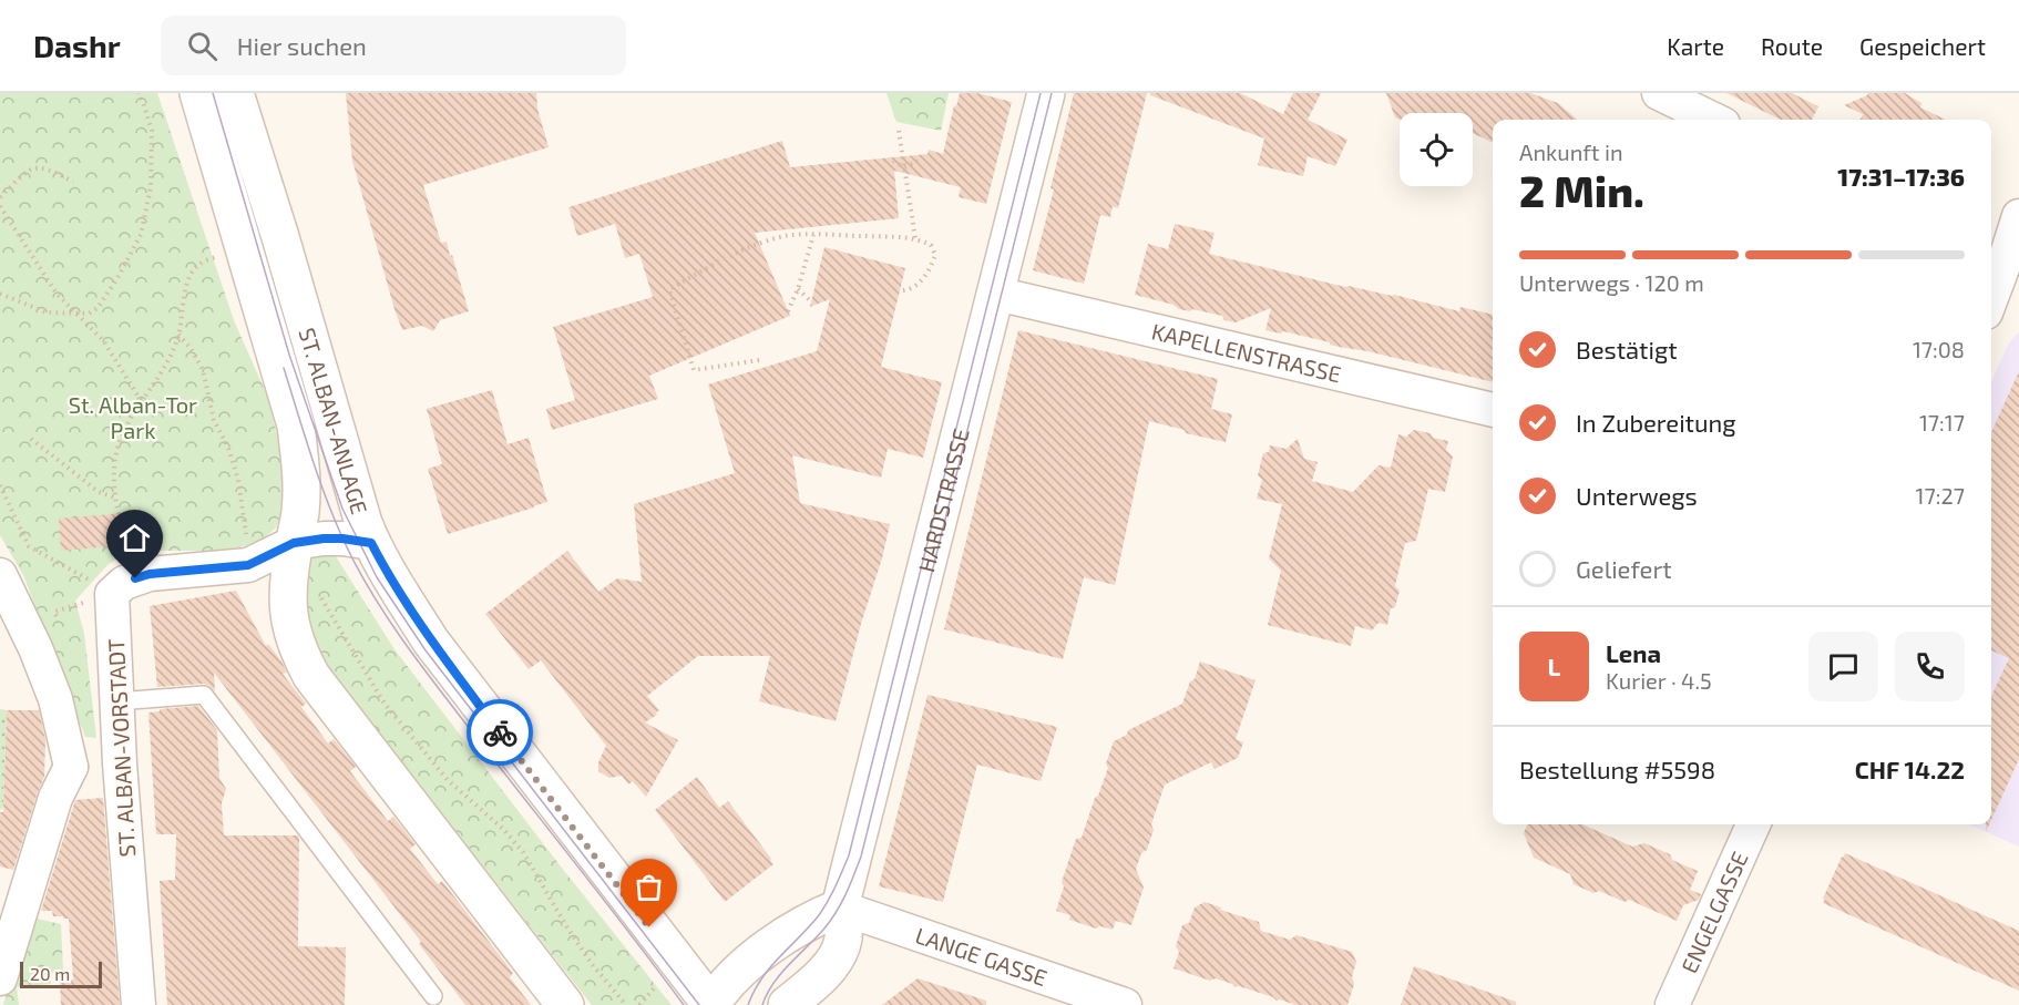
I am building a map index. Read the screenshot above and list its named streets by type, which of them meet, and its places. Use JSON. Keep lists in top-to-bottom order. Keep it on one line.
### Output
{"streets":{"main road":["ST. ALBAN-ANLAGE","HARDSTRASSE"],"street":["KAPELLENSTRASSE","ST. ALBAN-VORSTADT","ENGELGASSE","LANGE GASSE"]},"crossings":[["KAPELLENSTRASSE","HARDSTRASSE"],["HARDSTRASSE","LANGE GASSE"]],"parks":["St. Alban-Tor Park"],"scale_bar":"20 m","page":{"header":"Dashr","search":"Hier suchen","nav":["Karte","Route","Gespeichert"],"heading":["2 Min.","Ankunft in","17:31–17:36"],"panel":["Lena","Kurier · 4.5","Bestellung #5598","CHF 14.22"],"bar":"Unterwegs · 120 m","list":[["Bestätigt","17:08"],["In Zubereitung","17:17"],["Unterwegs","17:27"],"Geliefert"],"round":"L","scale":"20 m"}}
